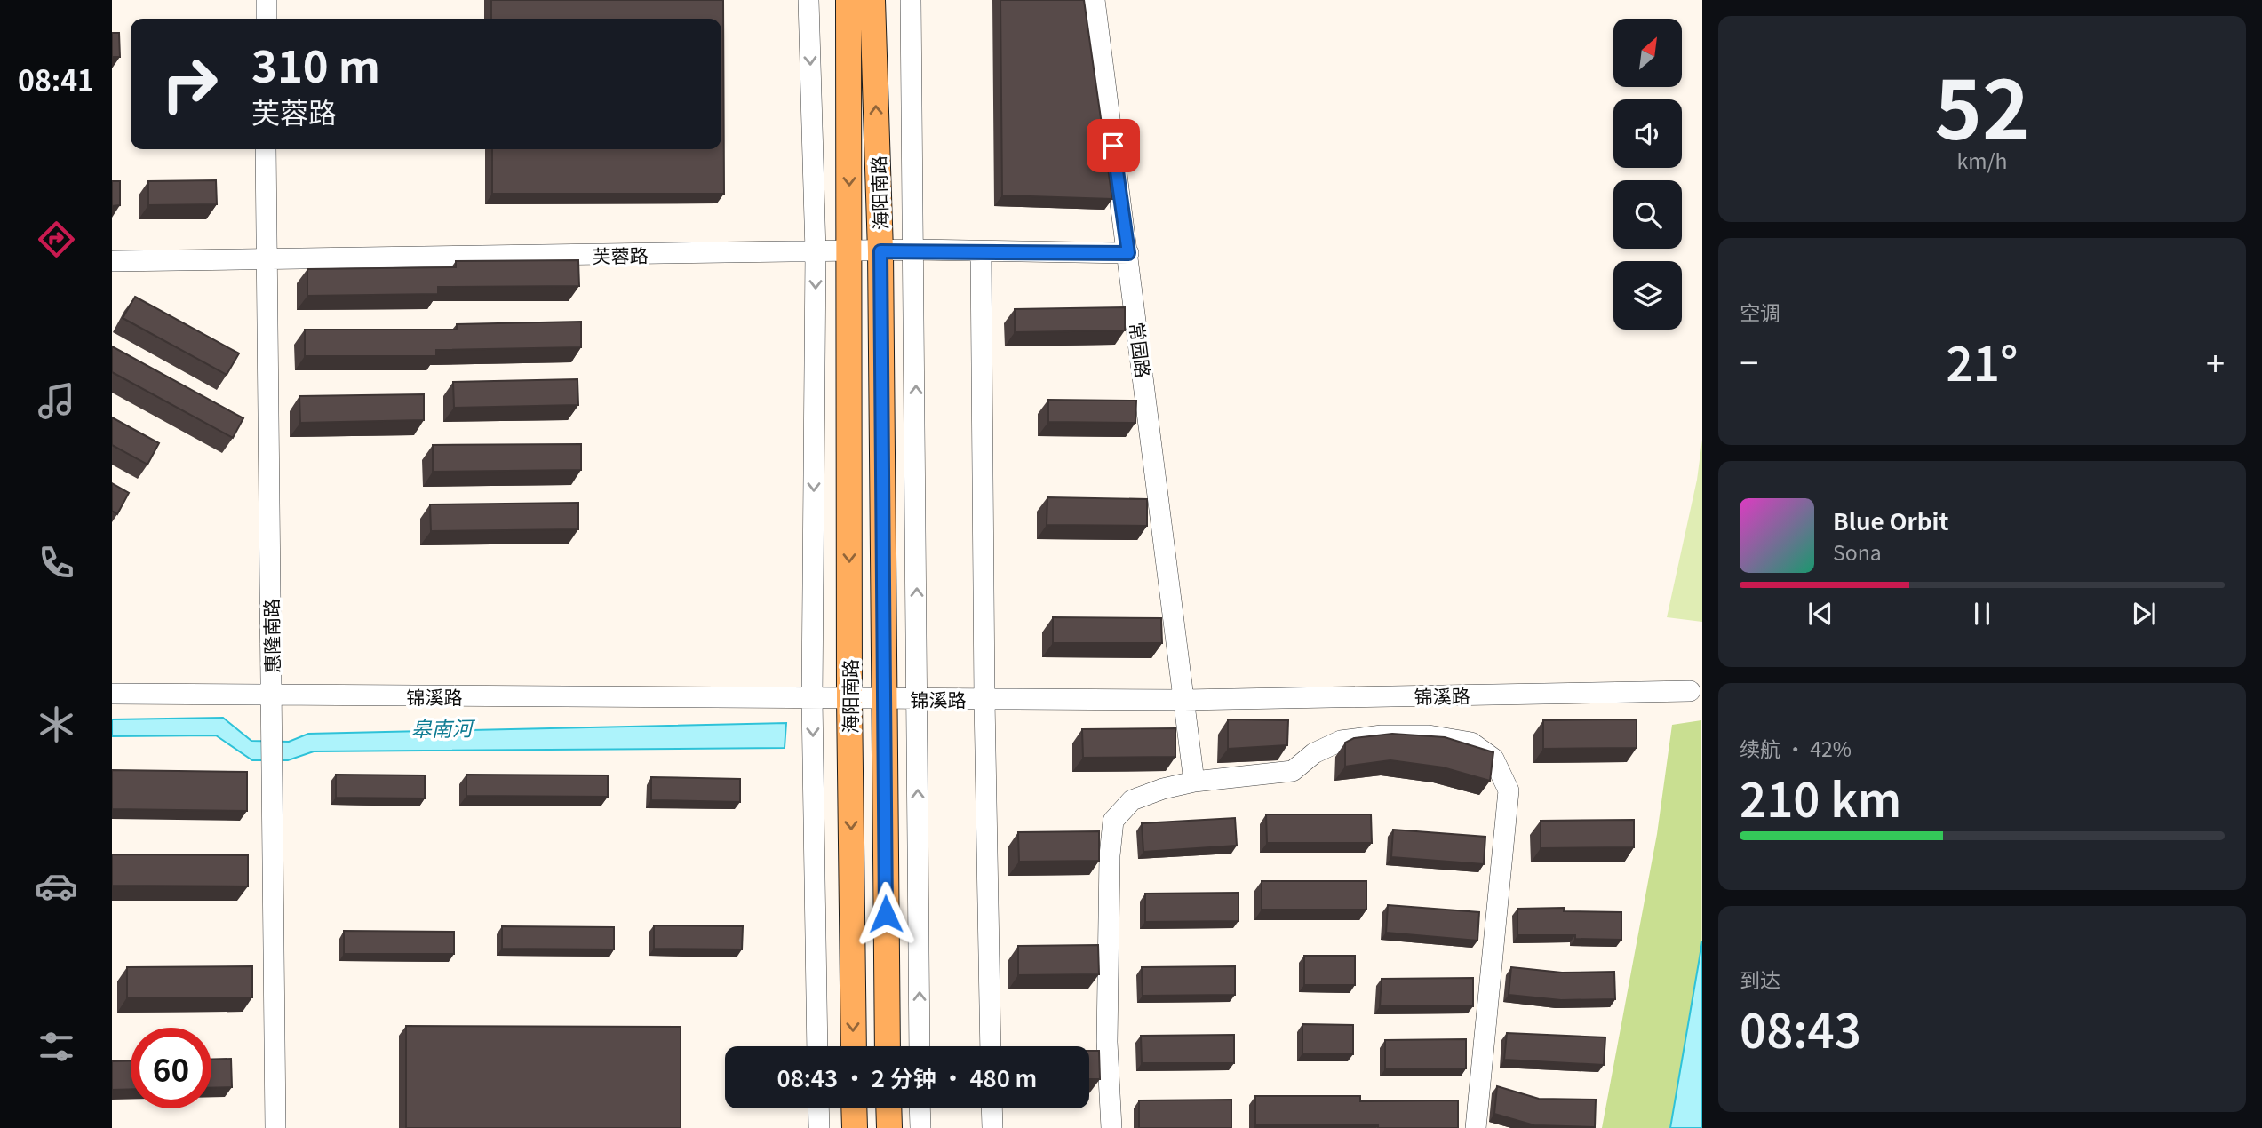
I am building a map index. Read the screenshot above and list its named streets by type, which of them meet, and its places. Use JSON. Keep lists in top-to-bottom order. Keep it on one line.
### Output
{"streets":{"main road":["海阳南路"],"street":["芙蓉路","常园路","惠隆南路","锦溪路"]},"crossings":[["海阳南路","芙蓉路"],["海阳南路","锦溪路"],["芙蓉路","常园路"],["芙蓉路","惠隆南路"],["常园路","锦溪路"],["惠隆南路","锦溪路"]],"water":["皋南河"],"north":"top right","page":{"tabs":"08:41","tile":[["52","km/h"],"空调",["续航 · 42%","210 km"],["到达","08:43"]],"turn":["310 m","芙蓉路"],"heat":["−","21°","+"],"song":["Blue Orbit","Sona"],"limit":"60","trip":"08:43 · 2 分钟 · 480 m"}}
